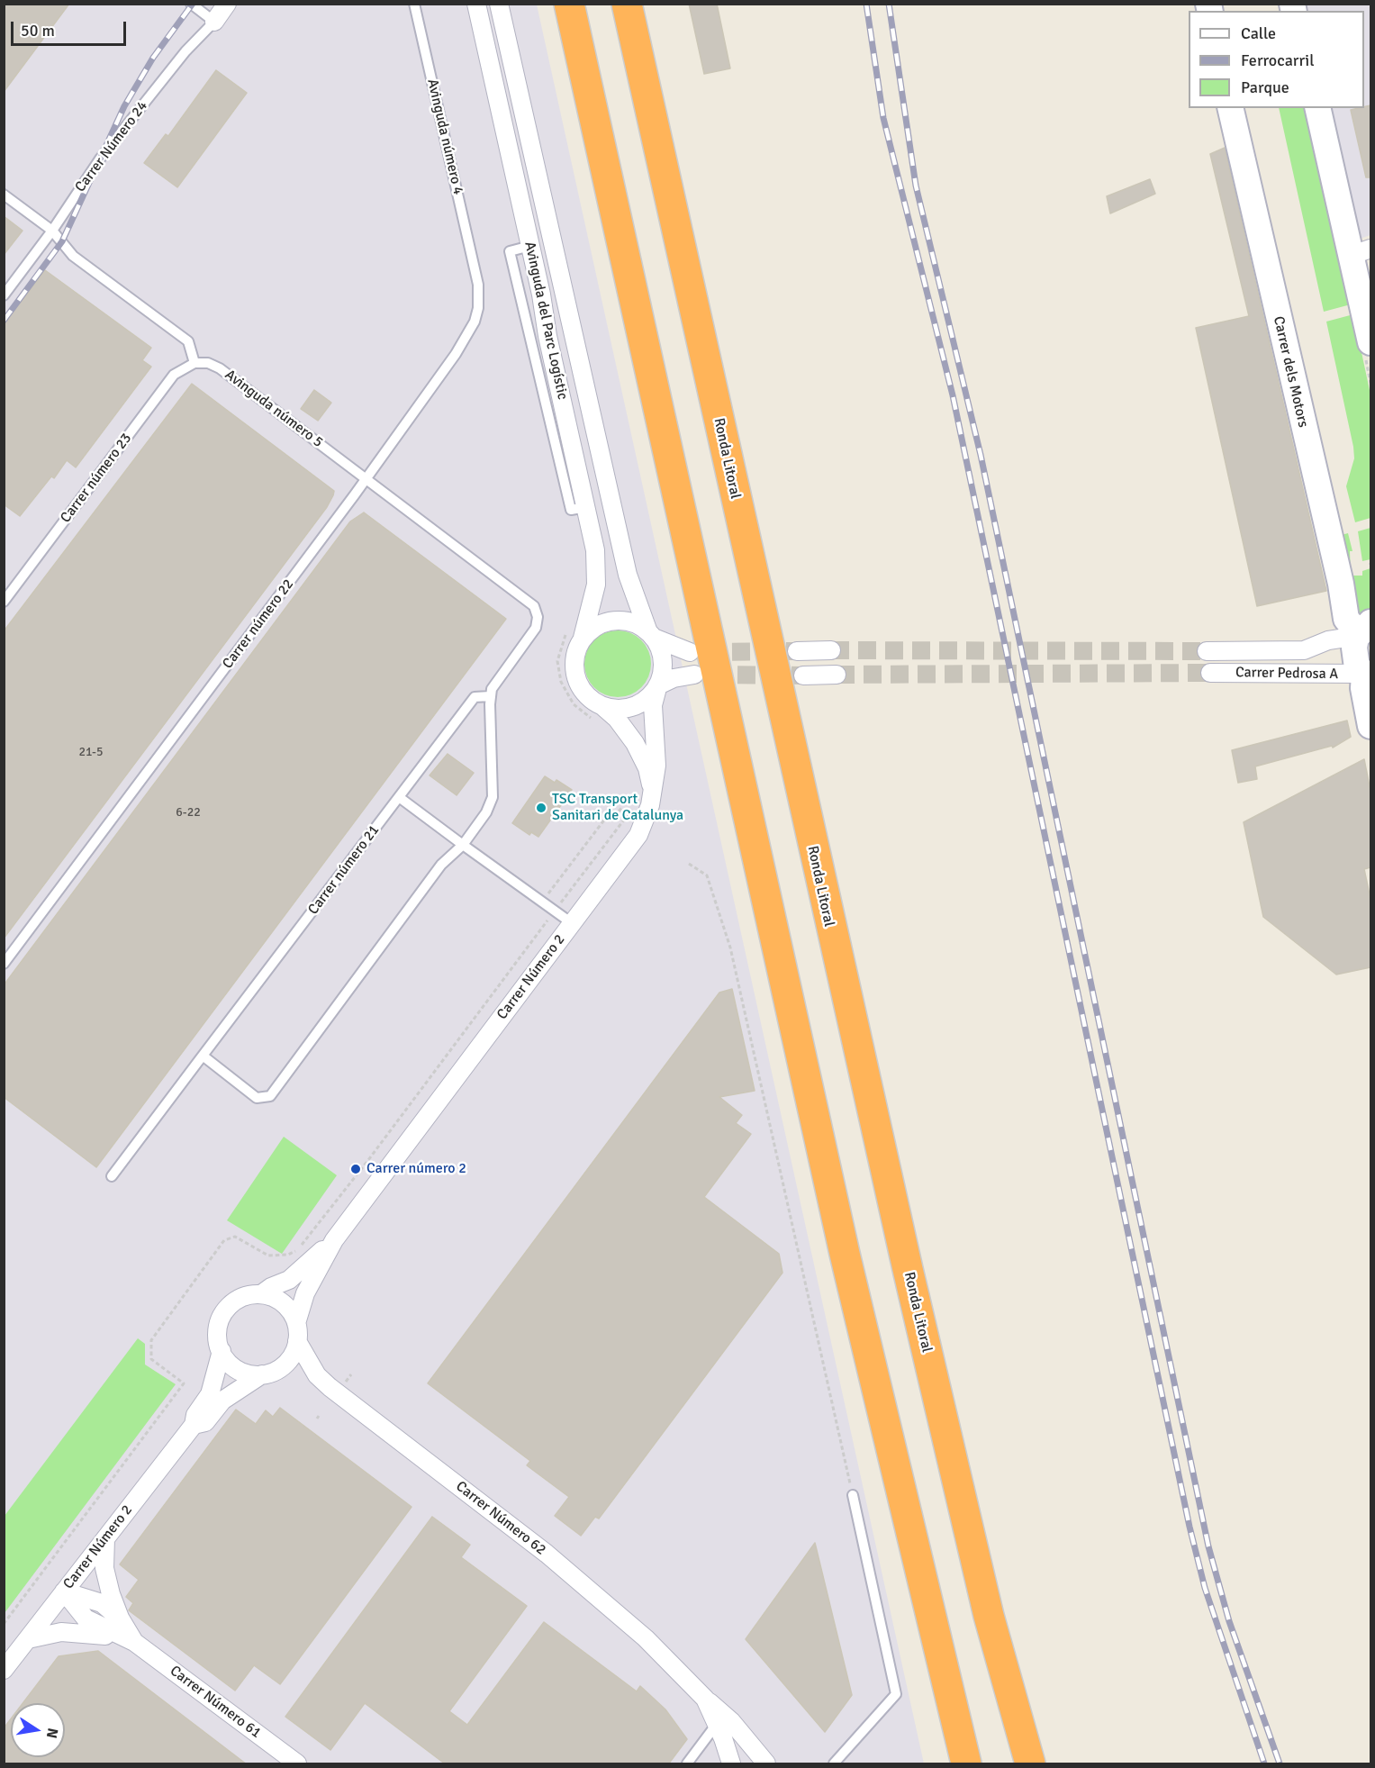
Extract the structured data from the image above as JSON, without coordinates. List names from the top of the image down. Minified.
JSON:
{"streets":{"highway":["Ronda Litoral"],"street":["Carrer Número 24","Avinguda del Parc Logístic","Carrer dels Motors","Carrer Pedrosa A","Carrer Número 2","Carrer Número 62","Carrer Número 61"],"lane":["Avinguda número 4","Avinguda número 5","Carrer número 23","Carrer número 22","Carrer número 21"]},"crossings":[["Avinguda número 4","Carrer número 22"],["Avinguda del Parc Logístic","Carrer Número 2"],["Carrer dels Motors","Carrer Pedrosa A"],["Avinguda número 5","Carrer número 23"],["Avinguda número 5","Carrer número 22"],["Avinguda número 5","Carrer número 21"],["Carrer Número 2","Carrer Número 62"],["Carrer Número 2","Carrer Número 61"]],"places":["TSC Transport Sanitari de Catalunya","Carrer número 2"],"house_numbers":["21-5","6-22"],"legend":["Calle","Ferrocarril","Parque"],"scale_bar":"50 m","north":"right"}
